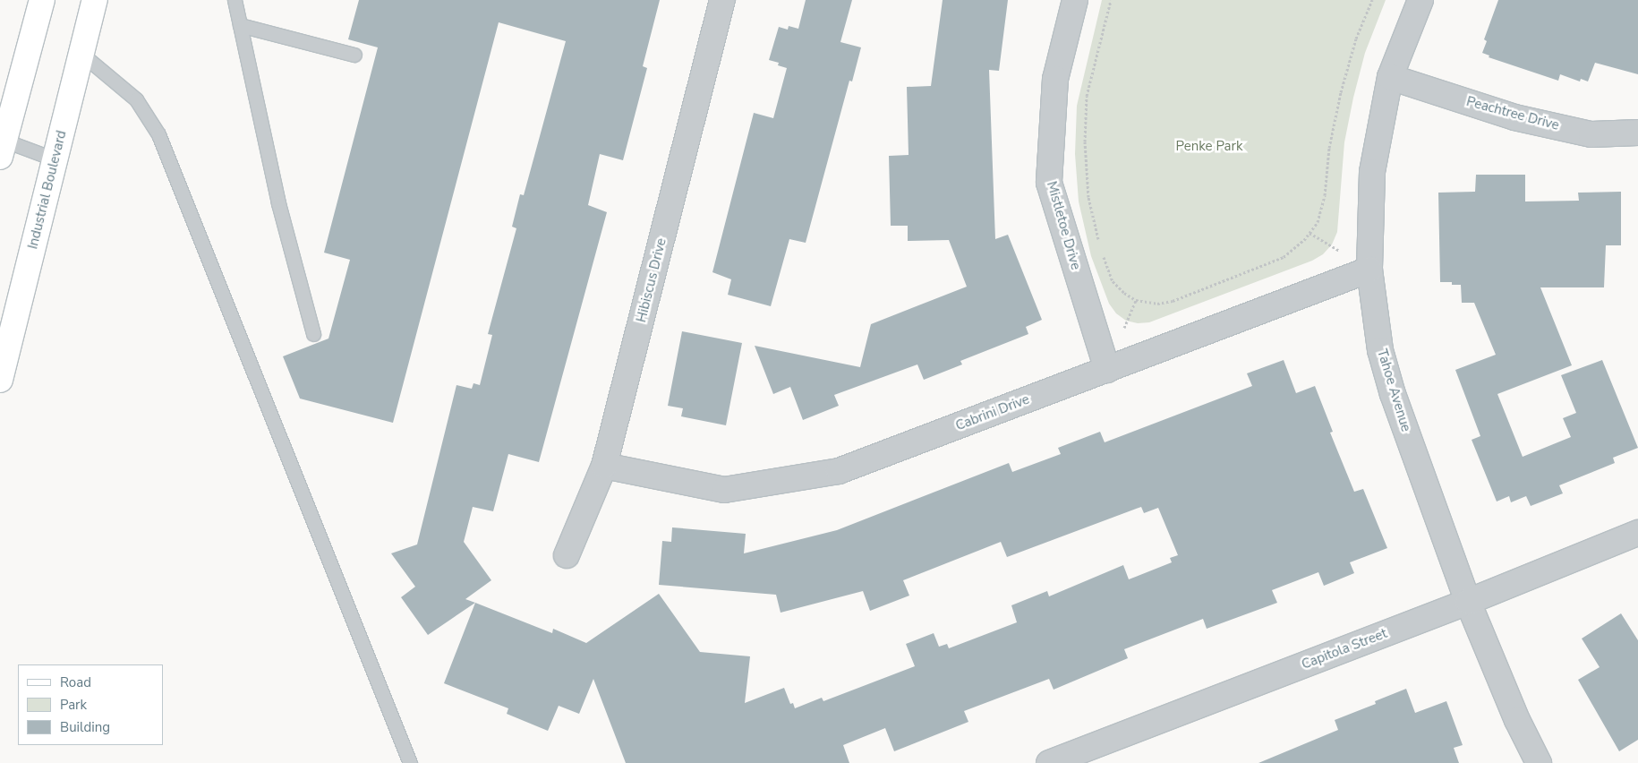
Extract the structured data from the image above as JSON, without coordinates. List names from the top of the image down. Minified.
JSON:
{"streets":{"main road":["Industrial Boulevard"],"street":["Peachtree Drive","Mistletoe Drive","Hibiscus Drive","Tahoe Avenue","Cabrini Drive","Capitola Street"]},"crossings":[["Peachtree Drive","Tahoe Avenue"],["Mistletoe Drive","Cabrini Drive"],["Hibiscus Drive","Cabrini Drive"],["Tahoe Avenue","Cabrini Drive"],["Tahoe Avenue","Capitola Street"]],"parks":["Penke Park"],"legend":["Road","Park","Building"]}
